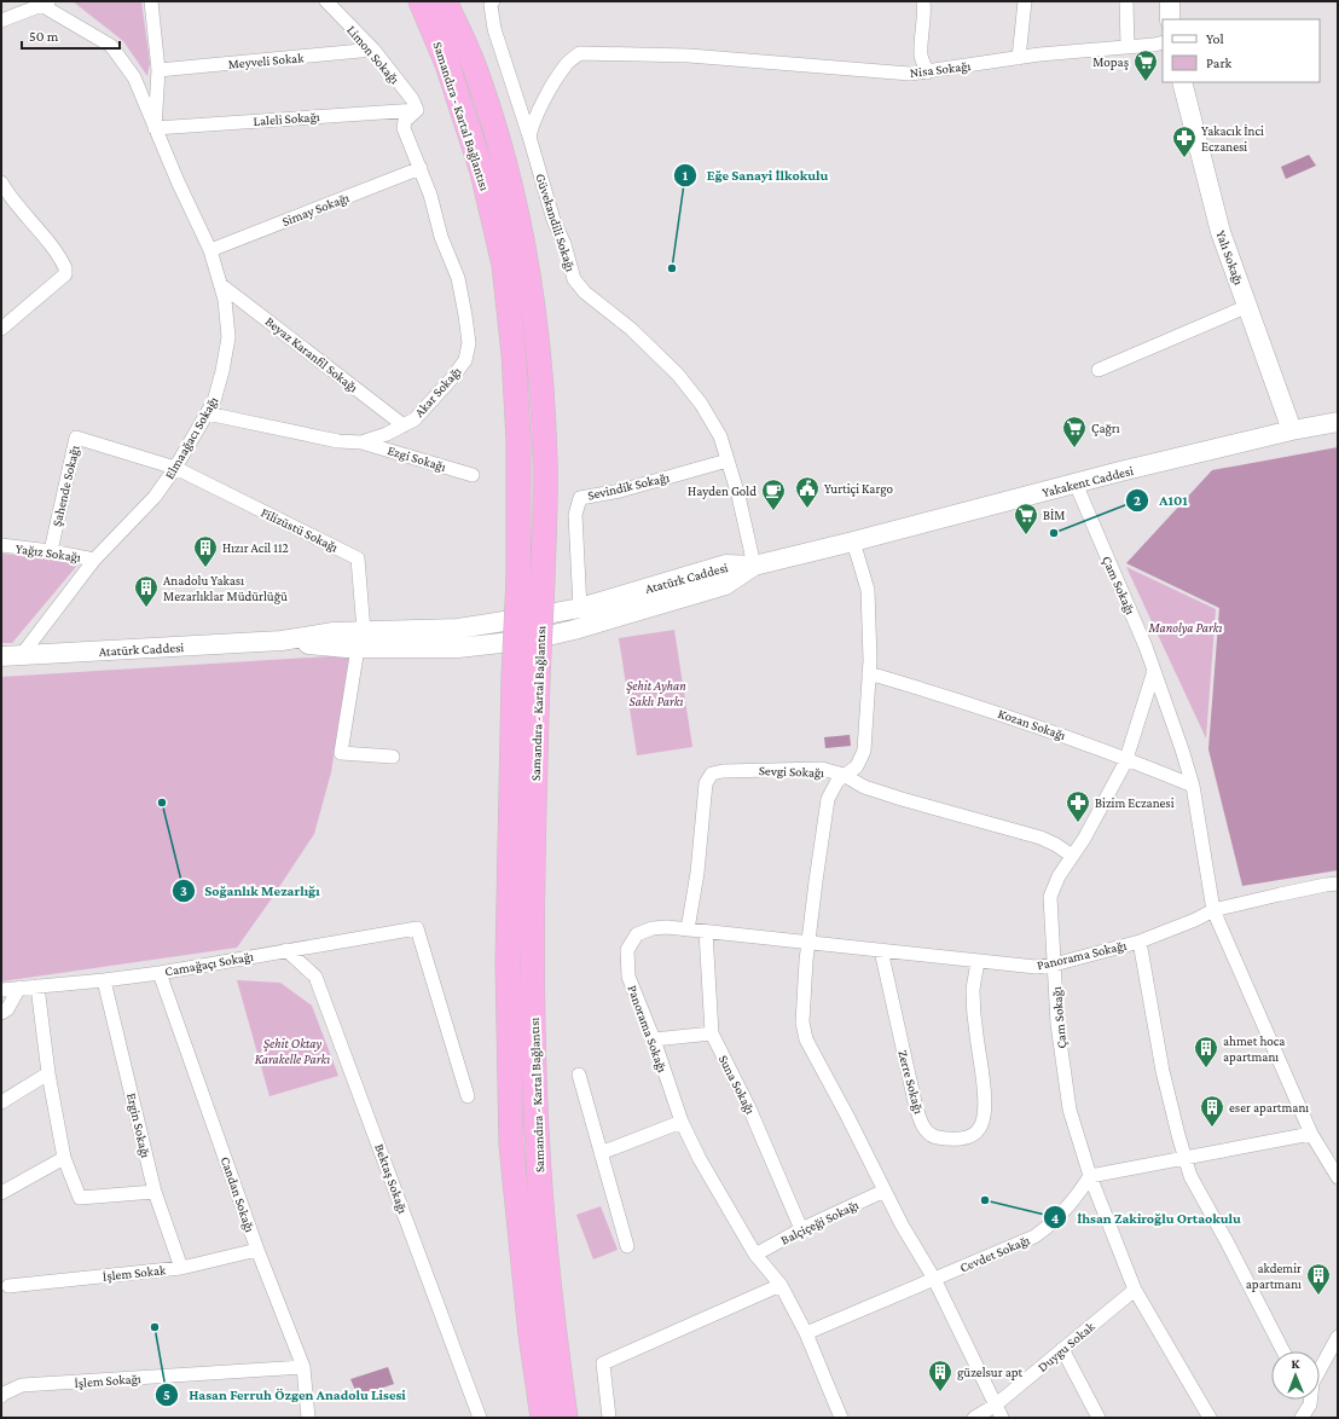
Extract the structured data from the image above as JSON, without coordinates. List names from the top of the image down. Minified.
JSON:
{"streets":{"highway":["Samandıra - Kartal Bağlantısı"],"street":["Limon Sokağı","Meyveli Sokak","Nisa Sokağı","Laleli Sokağı","Simay Sokağı","Güvekandili Sokağı","Yalı Sokağı","Beyaz Karanfil Sokağı","Akar Sokağı","Elmaağacı Sokağı","Ezgi Sokağı","Yakakent Caddesi","Şahende Sokağı","Sevindik Sokağı","Filizüstü Sokağı","Yağız Sokağı","Atatürk Caddesi","Çam Sokağı","Kozan Sokağı","Sevgi Sokağı","Panorama Sokağı","Camağaçı Sokağı","Zerre Sokağı","Suna Sokağı","Ergin Sokağı","Bektaş Sokağı","Candan Sokağı","Balçiçeği Sokağı","Cevdet Sokağı","İşlem Sokak","Duygu Sokak","İşlem Sokağı"]},"crossings":[["Limon Sokağı","Meyveli Sokak"],["Limon Sokağı","Laleli Sokağı"],["Limon Sokağı","Akar Sokağı"],["Nisa Sokağı","Güvekandili Sokağı"],["Laleli Sokağı","Akar Sokağı"],["Laleli Sokağı","Elmaağacı Sokağı"],["Simay Sokağı","Akar Sokağı"],["Simay Sokağı","Elmaağacı Sokağı"],["Güvekandili Sokağı","Yakakent Caddesi"],["Güvekandili Sokağı","Sevindik Sokağı"],["Güvekandili Sokağı","Atatürk Caddesi"],["Yalı Sokağı","Yakakent Caddesi"],["Beyaz Karanfil Sokağı","Akar Sokağı"],["Beyaz Karanfil Sokağı","Elmaağacı Sokağı"],["Akar Sokağı","Elmaağacı Sokağı"],["Akar Sokağı","Ezgi Sokağı"],["Elmaağacı Sokağı","Şahende Sokağı"],["Elmaağacı Sokağı","Filizüstü Sokağı"],["Elmaağacı Sokağı","Yağız Sokağı"],["Elmaağacı Sokağı","Atatürk Caddesi"],["Yakakent Caddesi","Atatürk Caddesi"],["Yakakent Caddesi","Çam Sokağı"],["Şahende Sokağı","Filizüstü Sokağı"],["Şahende Sokağı","Yağız Sokağı"],["Sevindik Sokağı","Atatürk Caddesi"],["Filizüstü Sokağı","Atatürk Caddesi"],["Çam Sokağı","Kozan Sokağı"],["Çam Sokağı","Sevgi Sokağı"],["Çam Sokağı","Panorama Sokağı"],["Çam Sokağı","Cevdet Sokağı"],["Çam Sokağı","Duygu Sokak"],["Sevgi Sokağı","Panorama Sokağı"],["Panorama Sokağı","Zerre Sokağı"],["Panorama Sokağı","Suna Sokağı"],["Panorama Sokağı","Balçiçeği Sokağı"],["Panorama Sokağı","Cevdet Sokağı"],["Camağaçı Sokağı","Ergin Sokağı"],["Camağaçı Sokağı","Bektaş Sokağı"],["Camağaçı Sokağı","Candan Sokağı"],["Suna Sokağı","Balçiçeği Sokağı"],["Ergin Sokağı","İşlem Sokak"],["Candan Sokağı","İşlem Sokak"],["Candan Sokağı","İşlem Sokağı"]],"parks":["Manolya Parkı","Şehit Ayhan Saklı Parkı","Şehit Oktay Karakelle Parkı"],"places":{"supermarket":["Mopaş","Çağrı","BİM"],"pharmacy":["Yakacık İnci Eczanesi","Bizim Eczanesi"],"other":["Eğe Sanayi İlkokulu","A101","Soğanlık Mezarlığı","İhsan Zakiroğlu Ortaokulu","Hasan Ferruh Özgen Anadolu Lisesi"],"public building":["Yurtiçi Kargo"],"cafe":["Hayden Gold"],"building":["Hızır Acil 112","Anadolu Yakası Mezarlıklar Müdürlüğü","ahmet hoca apartmanı","eser apartmanı","akdemir apartmanı","güzelsur apt"]},"legend":["Yol","Park"],"scale_bar":"50 m","north":"top"}
